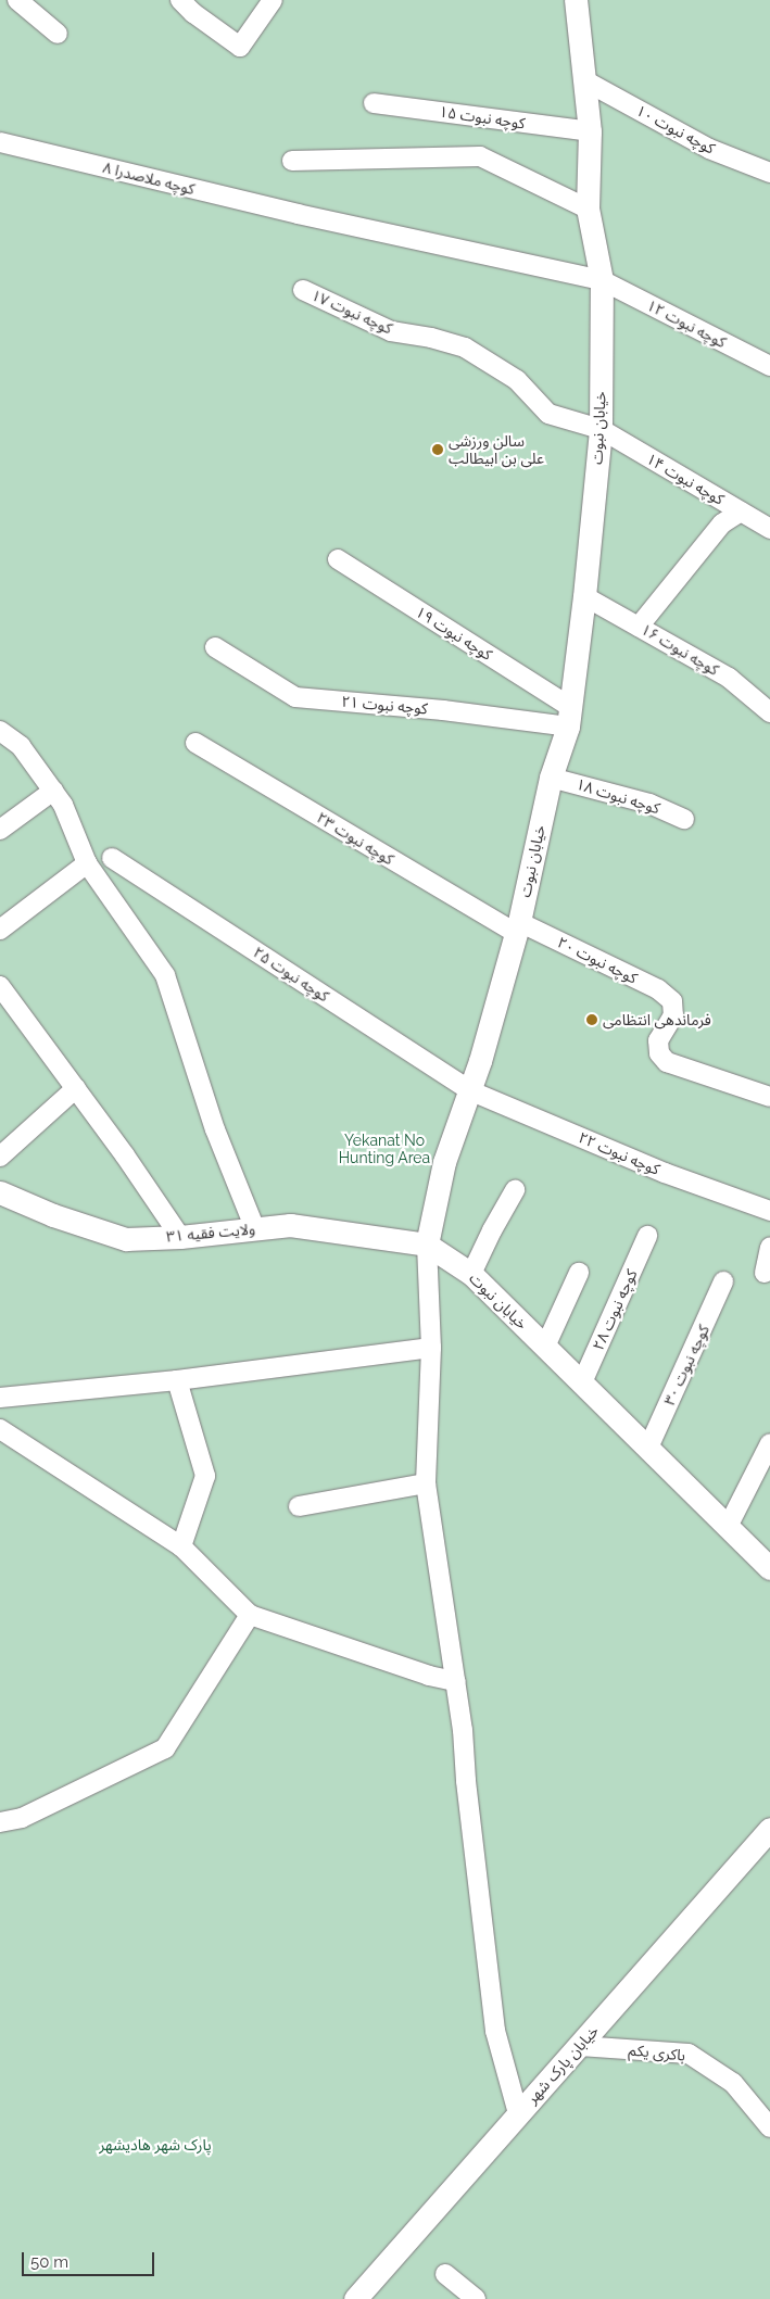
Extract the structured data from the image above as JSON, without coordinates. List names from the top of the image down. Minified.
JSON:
{"streets":{"street":["کوچه نبوت ۱۵","کوچه نبوت ۱۰","کوچه ملاصدرا ۸","کوچه نبوت ۱۷","کوچه نبوت ۱۲","خیابان نبوت","کوچه نبوت ۱۴","کوچه نبوت ۱۹","کوچه نبوت ۱۶","کوچه نبوت ۲۱","کوچه نبوت ۱۸","کوچه نبوت ۲۳","کوچه نبوت ۲۰","کوچه نبوت ۲۵","کوچه نبوت ۲۲","ولایت فقیه ۳۱","کوچه نبوت ۲۸","کوچه نبوت ۳۰","باکری یکم","خیابان پارک شهر"]},"crossings":[["کوچه نبوت ۱۵","خیابان نبوت"],["کوچه نبوت ۱۰","خیابان نبوت"],["کوچه ملاصدرا ۸","کوچه نبوت ۱۲"],["کوچه ملاصدرا ۸","خیابان نبوت"],["کوچه نبوت ۱۷","خیابان نبوت"],["کوچه نبوت ۱۷","کوچه نبوت ۱۴"],["کوچه نبوت ۱۲","خیابان نبوت"],["خیابان نبوت","کوچه نبوت ۱۴"],["خیابان نبوت","کوچه نبوت ۱۹"],["خیابان نبوت","کوچه نبوت ۱۶"],["خیابان نبوت","کوچه نبوت ۲۱"],["خیابان نبوت","کوچه نبوت ۱۸"],["خیابان نبوت","کوچه نبوت ۲۳"],["خیابان نبوت","کوچه نبوت ۲۰"],["خیابان نبوت","کوچه نبوت ۲۵"],["خیابان نبوت","کوچه نبوت ۲۲"],["خیابان نبوت","ولایت فقیه ۳۱"],["خیابان نبوت","کوچه نبوت ۲۸"],["خیابان نبوت","کوچه نبوت ۳۰"],["کوچه نبوت ۱۹","کوچه نبوت ۲۱"],["کوچه نبوت ۲۳","کوچه نبوت ۲۰"],["کوچه نبوت ۲۵","کوچه نبوت ۲۲"],["باکری یکم","خیابان پارک شهر"]],"parks":["Yekanat No Hunting Area","پارک شهر هادیشهر"],"places":["سالن ورزشی علی بن ابیطالب","فرماندهی انتظامی"],"scale_bar":"50 m"}
